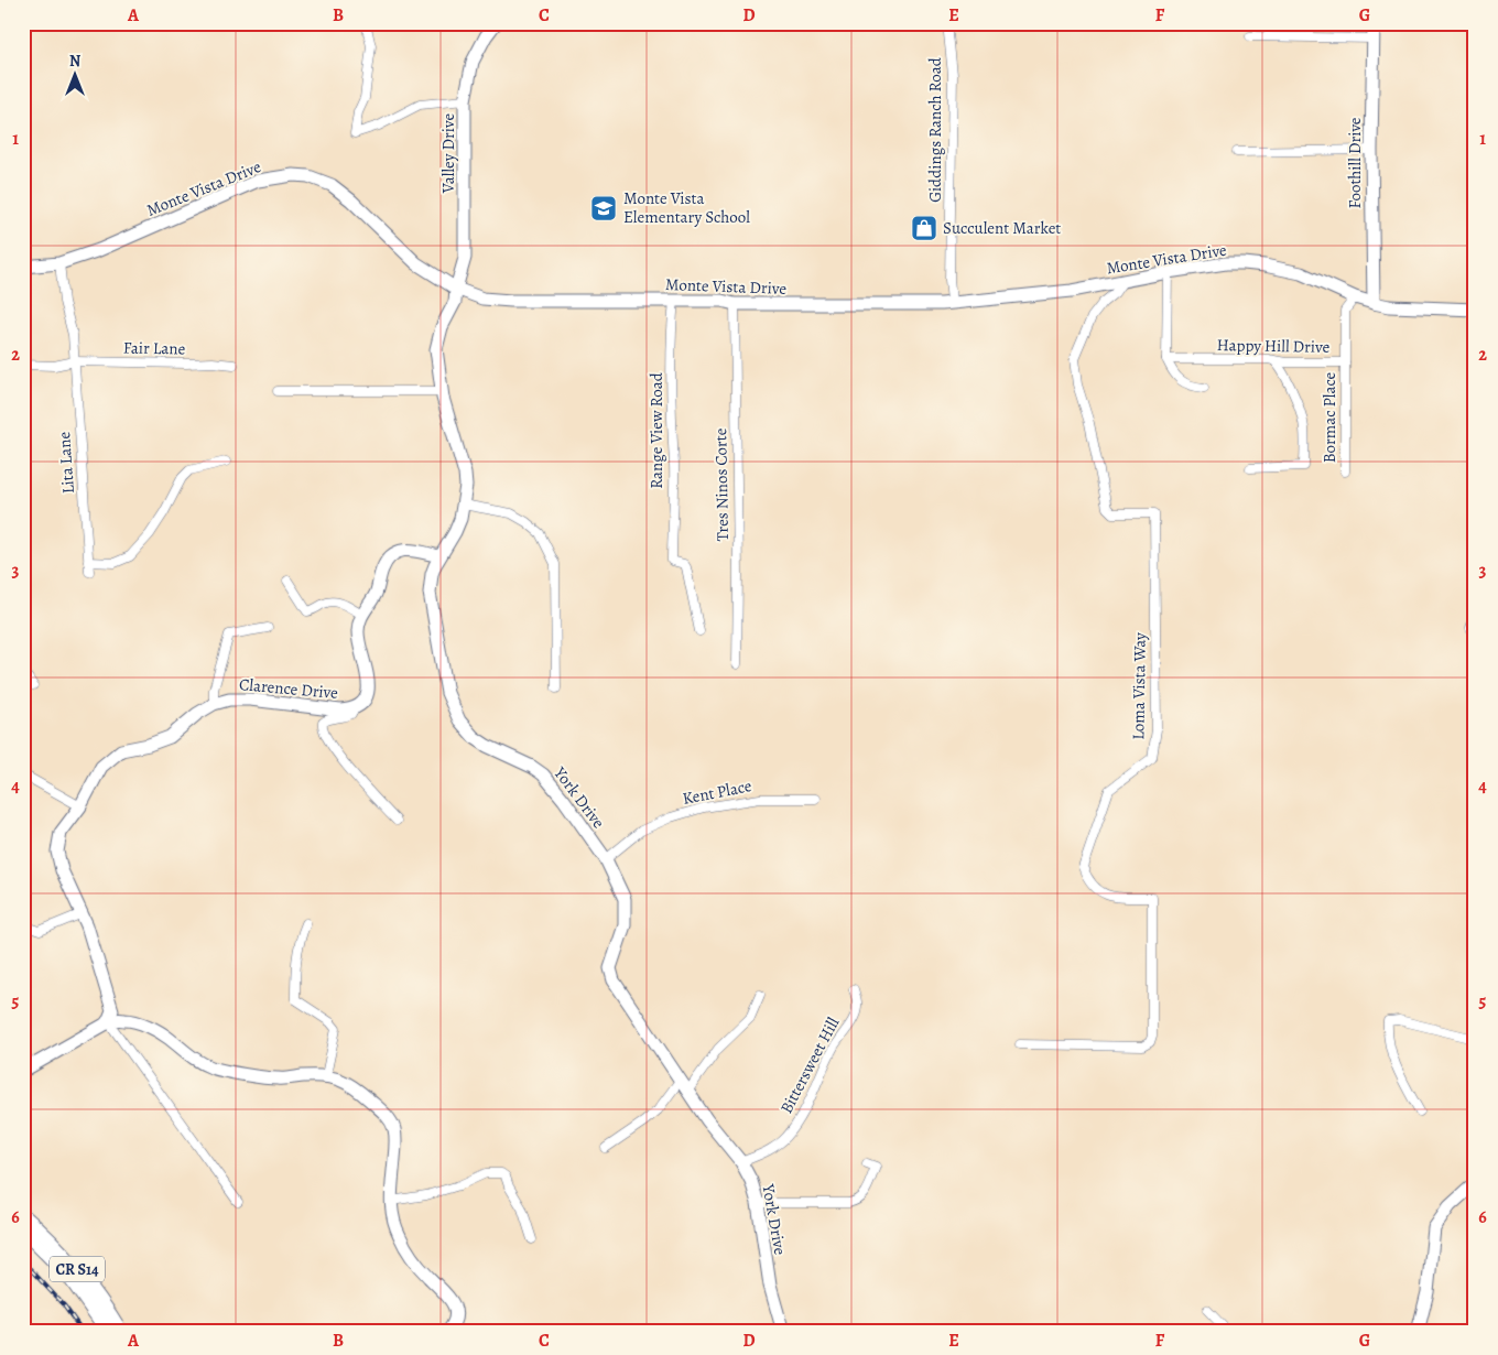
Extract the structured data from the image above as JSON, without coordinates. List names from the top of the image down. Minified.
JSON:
{"streets":{"main road":["CR S14"],"street":["Giddings Ranch Road","Valley Drive","Foothill Drive","Monte Vista Drive","Happy Hill Drive","Fair Lane","Bormac Place","Range View Road","Lita Lane","Tres Ninos Corte","Loma Vista Way","Clarence Drive","Kent Place","York Drive","Bittersweet Hill"]},"crossings":[["Giddings Ranch Road","Monte Vista Drive"],["Valley Drive","Monte Vista Drive"],["Valley Drive","York Drive"],["Foothill Drive","Monte Vista Drive"],["Monte Vista Drive","Happy Hill Drive"],["Monte Vista Drive","Range View Road"],["Monte Vista Drive","Lita Lane"],["Monte Vista Drive","Tres Ninos Corte"],["Monte Vista Drive","Loma Vista Way"],["Monte Vista Drive","York Drive"],["Happy Hill Drive","Bormac Place"],["Fair Lane","Lita Lane"],["Clarence Drive","York Drive"],["Kent Place","York Drive"],["York Drive","Bittersweet Hill"]],"places":{"school or university":["Monte Vista Elementary School"],"shop":["Succulent Market"]},"north":"top","grid":{"columns":["A","B","C","D","E","F","G"],"rows":["1","2","3","4","5","6"]}}
